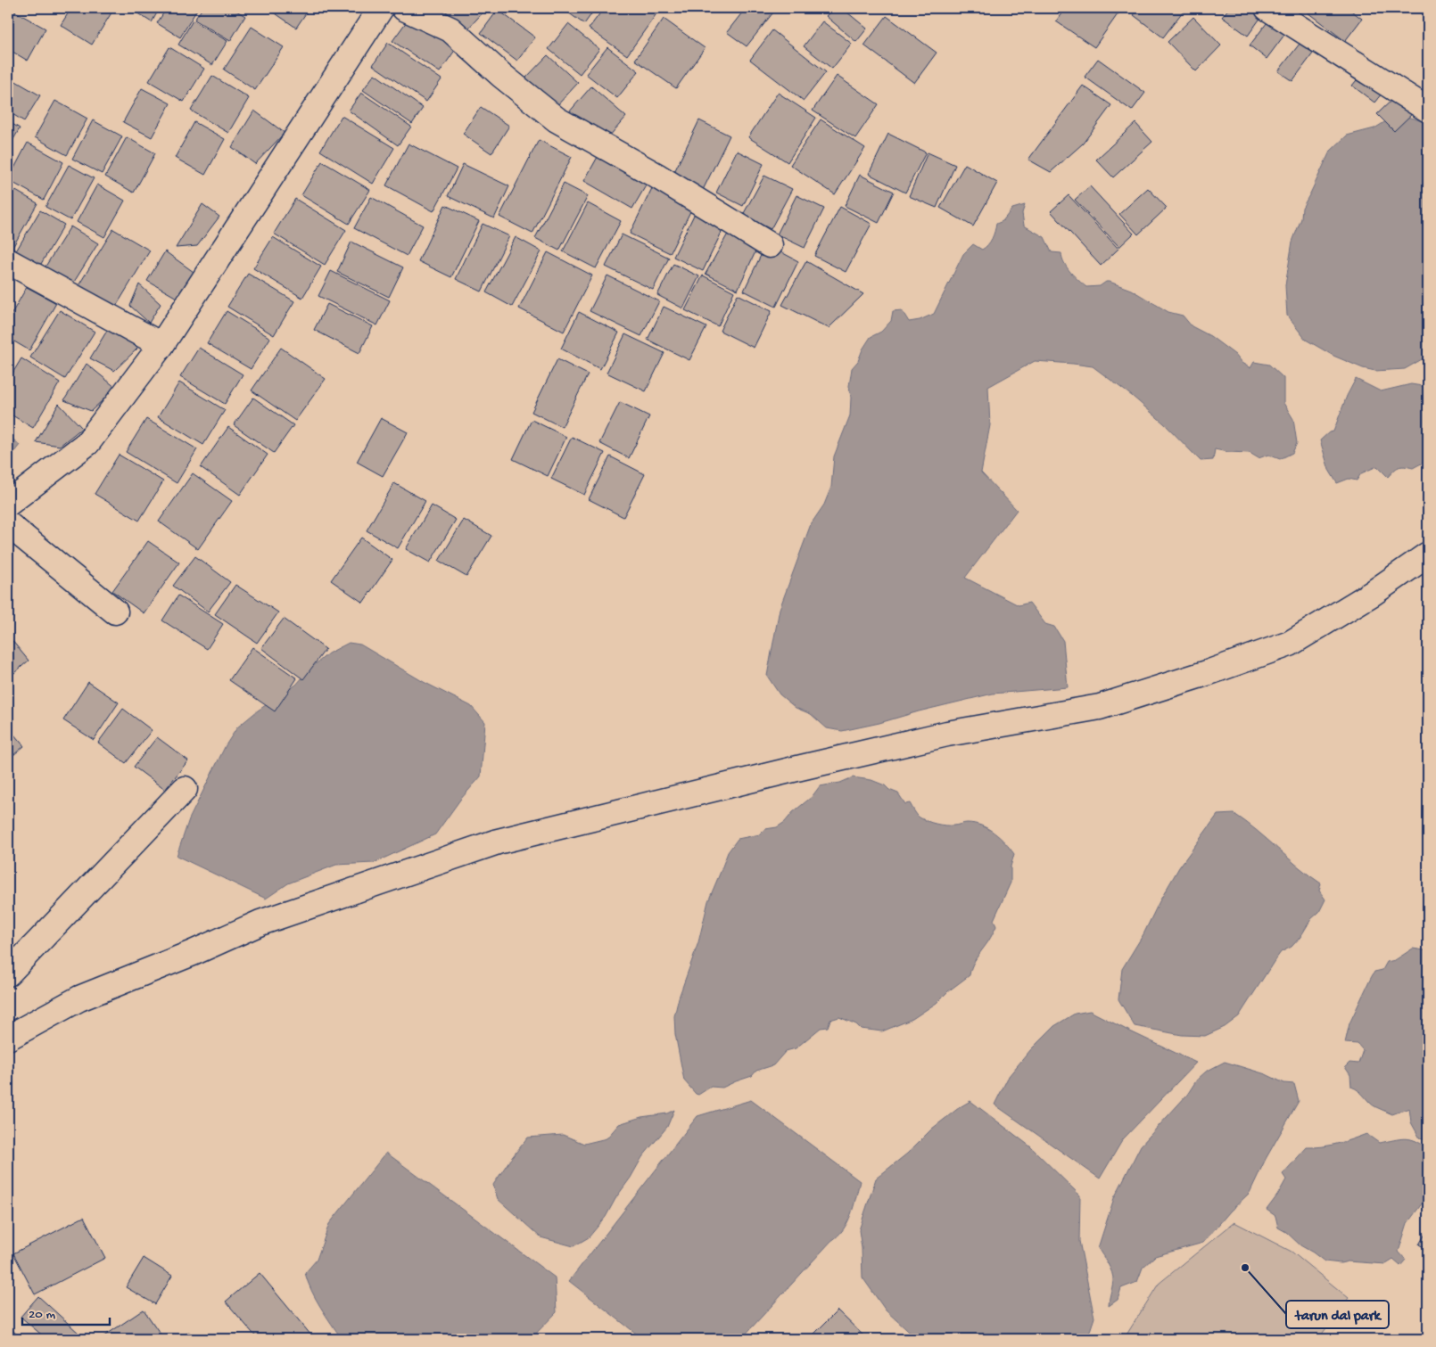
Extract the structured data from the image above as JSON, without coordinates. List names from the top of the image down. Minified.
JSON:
{"places":["tarun dal park"],"scale_bar":"20 m"}
